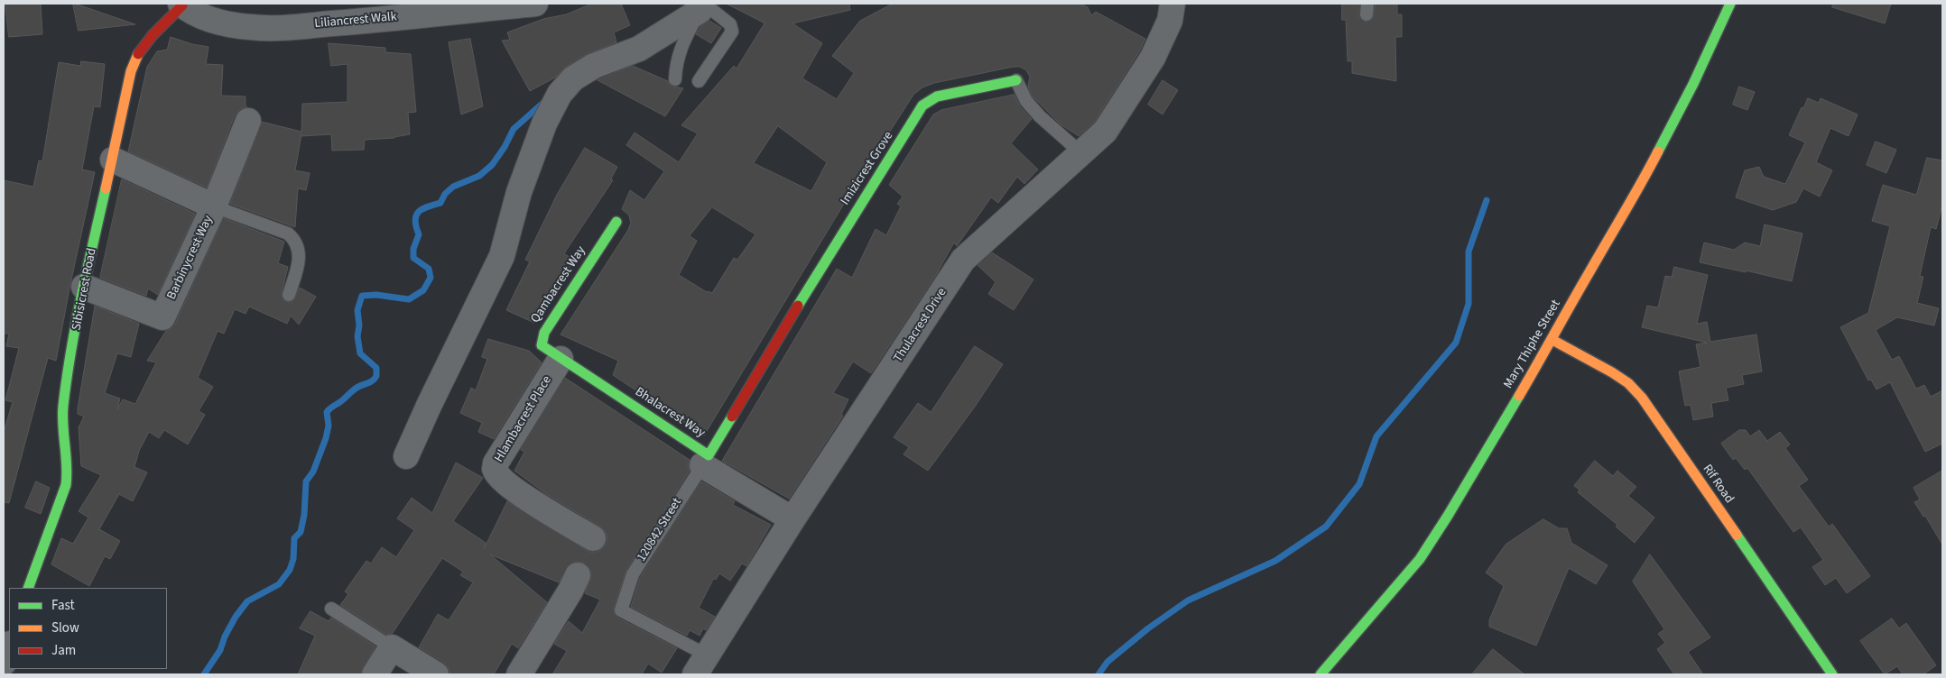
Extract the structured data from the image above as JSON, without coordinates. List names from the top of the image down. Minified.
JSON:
{"streets":{"street":["Liliancrest Walk","Imizicrest Grove","Barbinycrest Way","Qambacrest Way","Sibisicrest Road","Thulacrest Drive","Mary Thiphe Street","Bhalacrest Way","Hlambacrest Place","Rif Road"],"lane":["120842 Street"]},"crossings":[["Liliancrest Walk","Sibisicrest Road"],["Imizicrest Grove","Bhalacrest Way"],["Barbinycrest Way","Sibisicrest Road"],["Qambacrest Way","Bhalacrest Way"],["Qambacrest Way","Hlambacrest Place"],["Thulacrest Drive","120842 Street"],["Mary Thiphe Street","Rif Road"],["Bhalacrest Way","Hlambacrest Place"],["Bhalacrest Way","120842 Street"]],"legend":["Fast","Slow","Jam"]}
